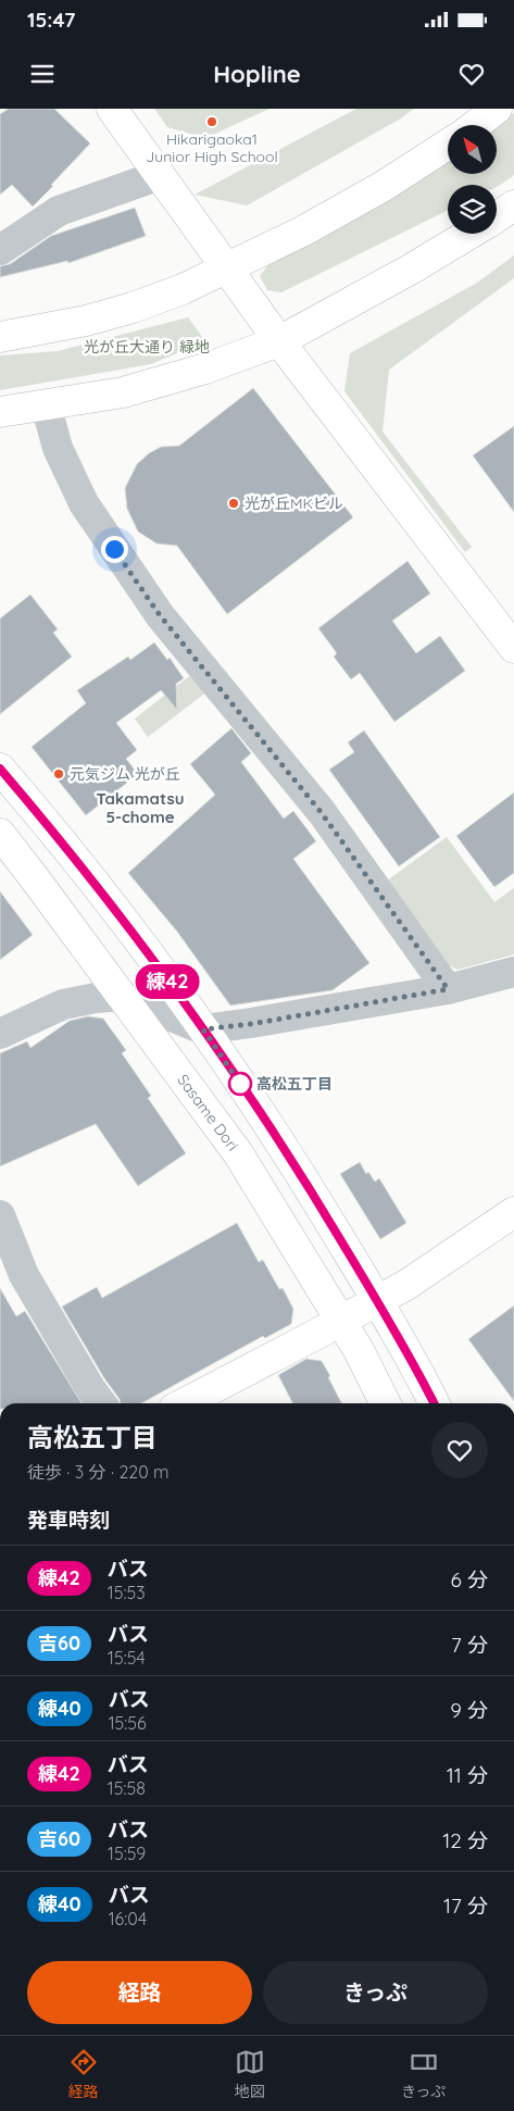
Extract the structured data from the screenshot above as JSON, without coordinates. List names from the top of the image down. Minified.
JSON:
{"streets":{"main road":["Sasame Dori"]},"districts":["Takamatsu 5-chome"],"parks":["光が丘大通り 緑地"],"places":["Hikarigaoka1 Junior High School","光が丘MKビル","元気ジム 光が丘","高松五丁目"],"lines":["bus line 練42"],"north":"top left","page":{"status":"15:47","header":"Hopline","on_map":"練42","heading":[["高松五丁目","徒歩 · 3 分 · 220 m"],"発車時刻"],"list":[{"mark":"練42","name":"バス","note":"15:53","value":"6 分"},{"mark":"吉60","name":"バス","note":"15:54","value":"7 分"},{"mark":"練40","name":"バス","note":"15:56","value":"9 分"},{"mark":"練42","name":"バス","note":"15:58","value":"11 分"},{"mark":"吉60","name":"バス","note":"15:59","value":"12 分"},{"mark":"練40","name":"バス","note":"16:04","value":"17 分"}],"buttons":["経路","きっぷ"],"tabs":["経路","地図","きっぷ"]}}
